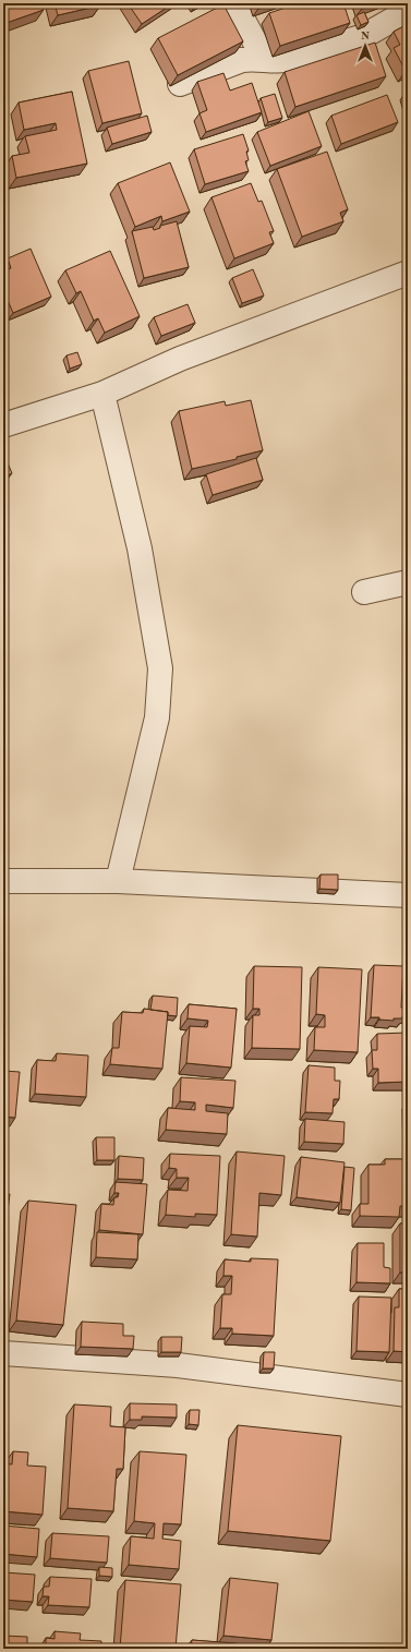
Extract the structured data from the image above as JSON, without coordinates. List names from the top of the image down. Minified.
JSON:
{"north":"top"}
